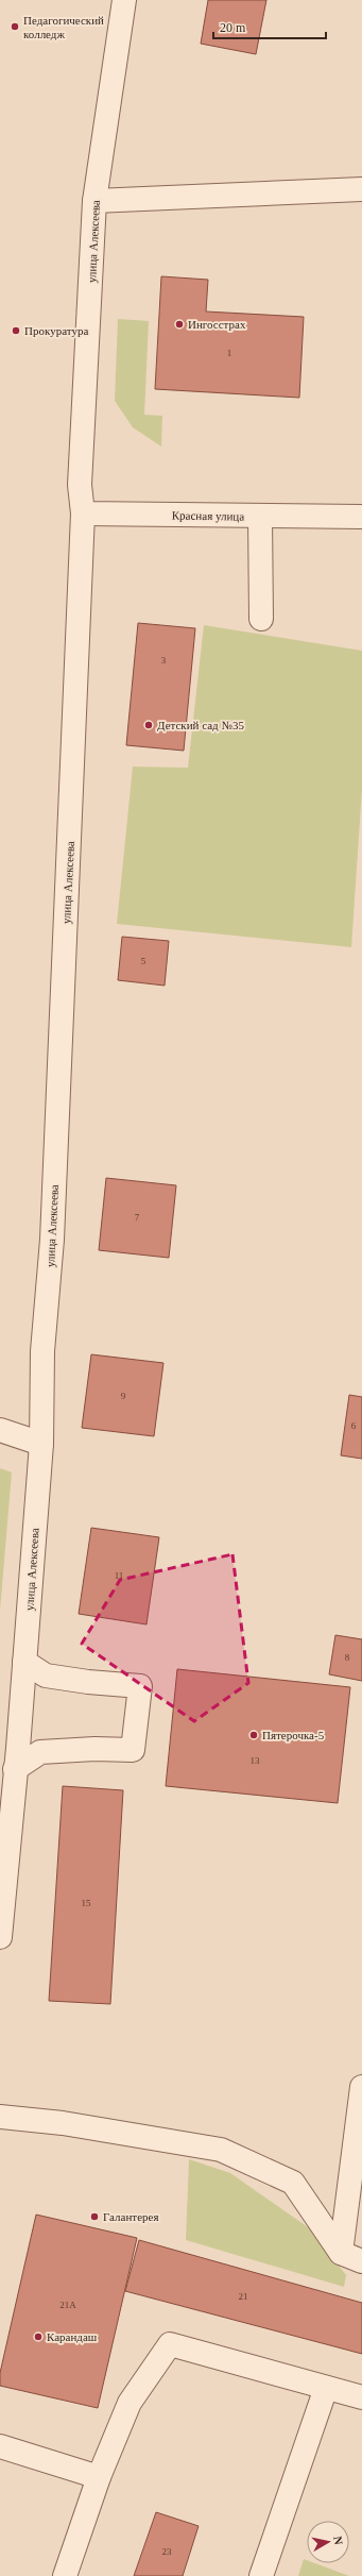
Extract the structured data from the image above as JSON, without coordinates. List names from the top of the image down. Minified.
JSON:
{"streets":{"street":["улица Алексеева","Красная улица"]},"crossings":[["улица Алексеева","Красная улица"]],"places":["Педагогический колледж","Ингосстрах","Прокуратура","Детский сад №35","Пятерочка-5","Галантерея","Карандаш"],"house_numbers":["1","3","5","7","9","6","11","8","13","15","21","21А","23"],"scale_bar":"20 m","north":"right"}
